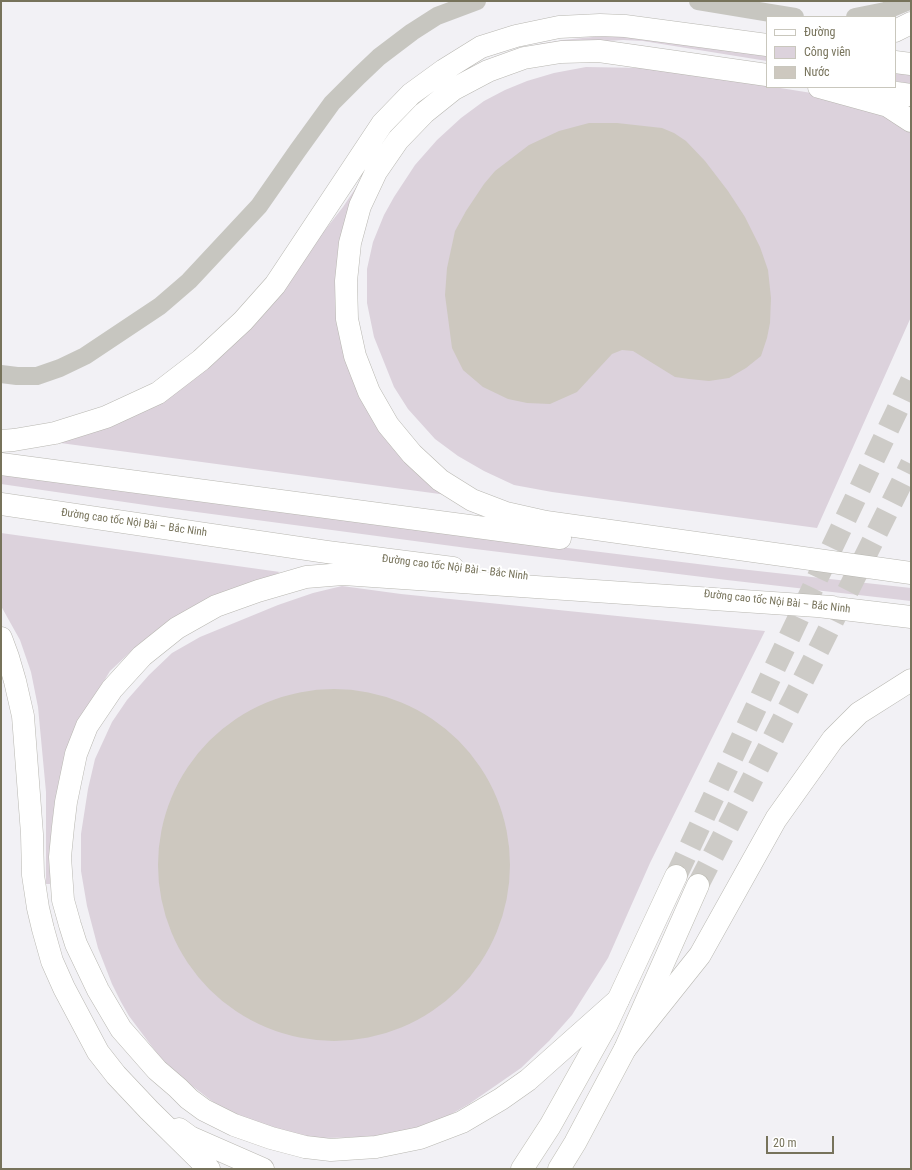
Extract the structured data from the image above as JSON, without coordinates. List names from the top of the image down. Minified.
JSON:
{"streets":{"main road":["Đường cao tốc Nội Bài – Bắc Ninh"]},"legend":["Đường","Công viên","Nước"],"scale_bar":"20 m"}
